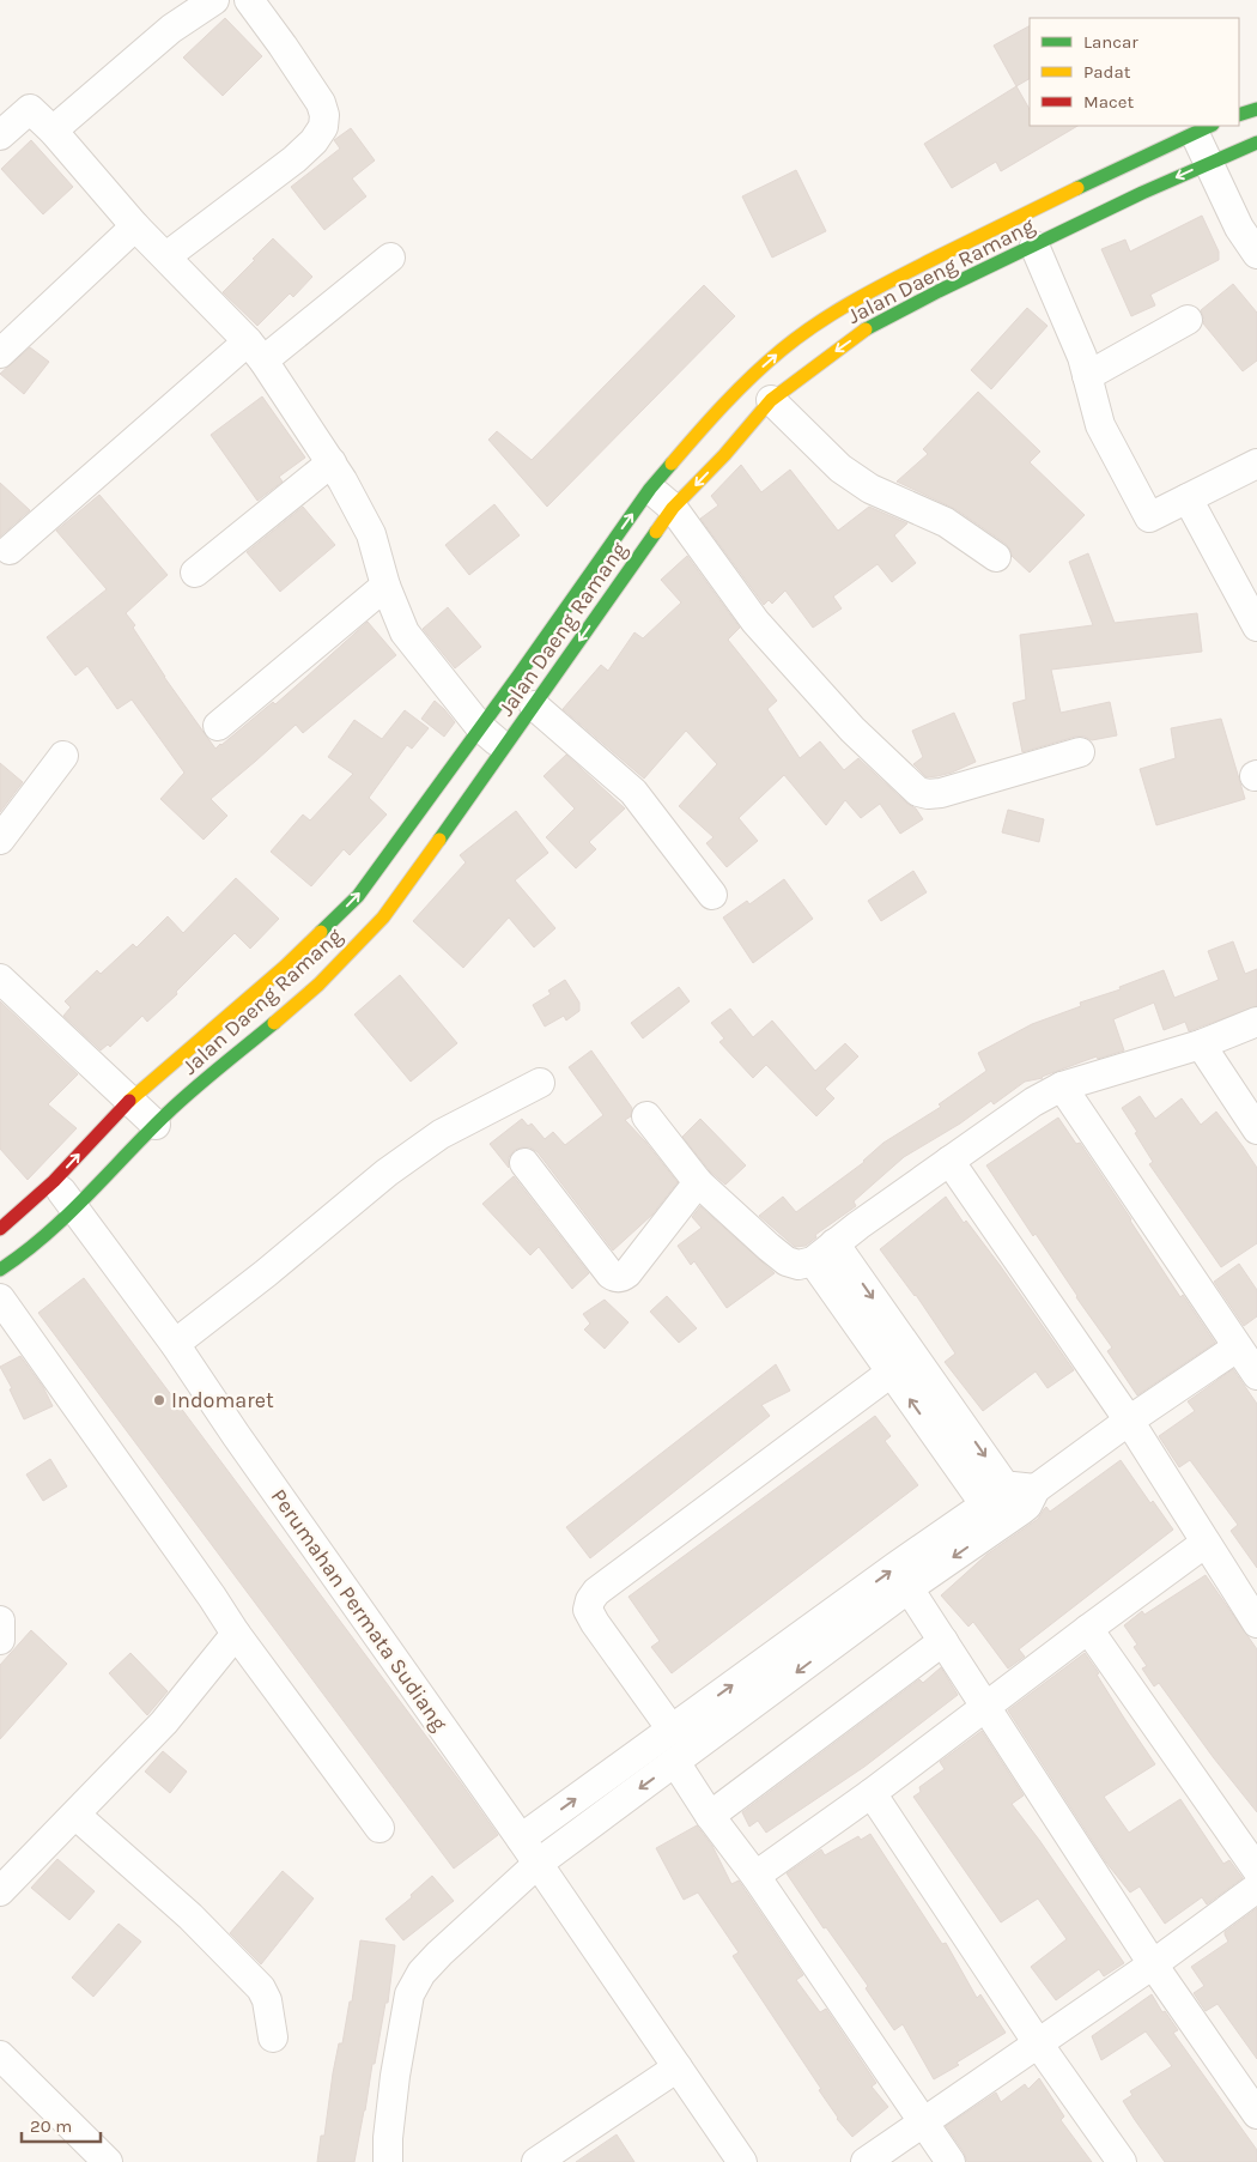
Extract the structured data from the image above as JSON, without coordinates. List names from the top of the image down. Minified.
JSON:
{"streets":{"main road":["Jalan Daeng Ramang"],"street":["Perumahan Permata Sudiang"]},"crossings":[["Jalan Daeng Ramang","Perumahan Permata Sudiang"]],"places":["Indomaret"],"legend":["Lancar","Padat","Macet"],"scale_bar":"20 m"}
